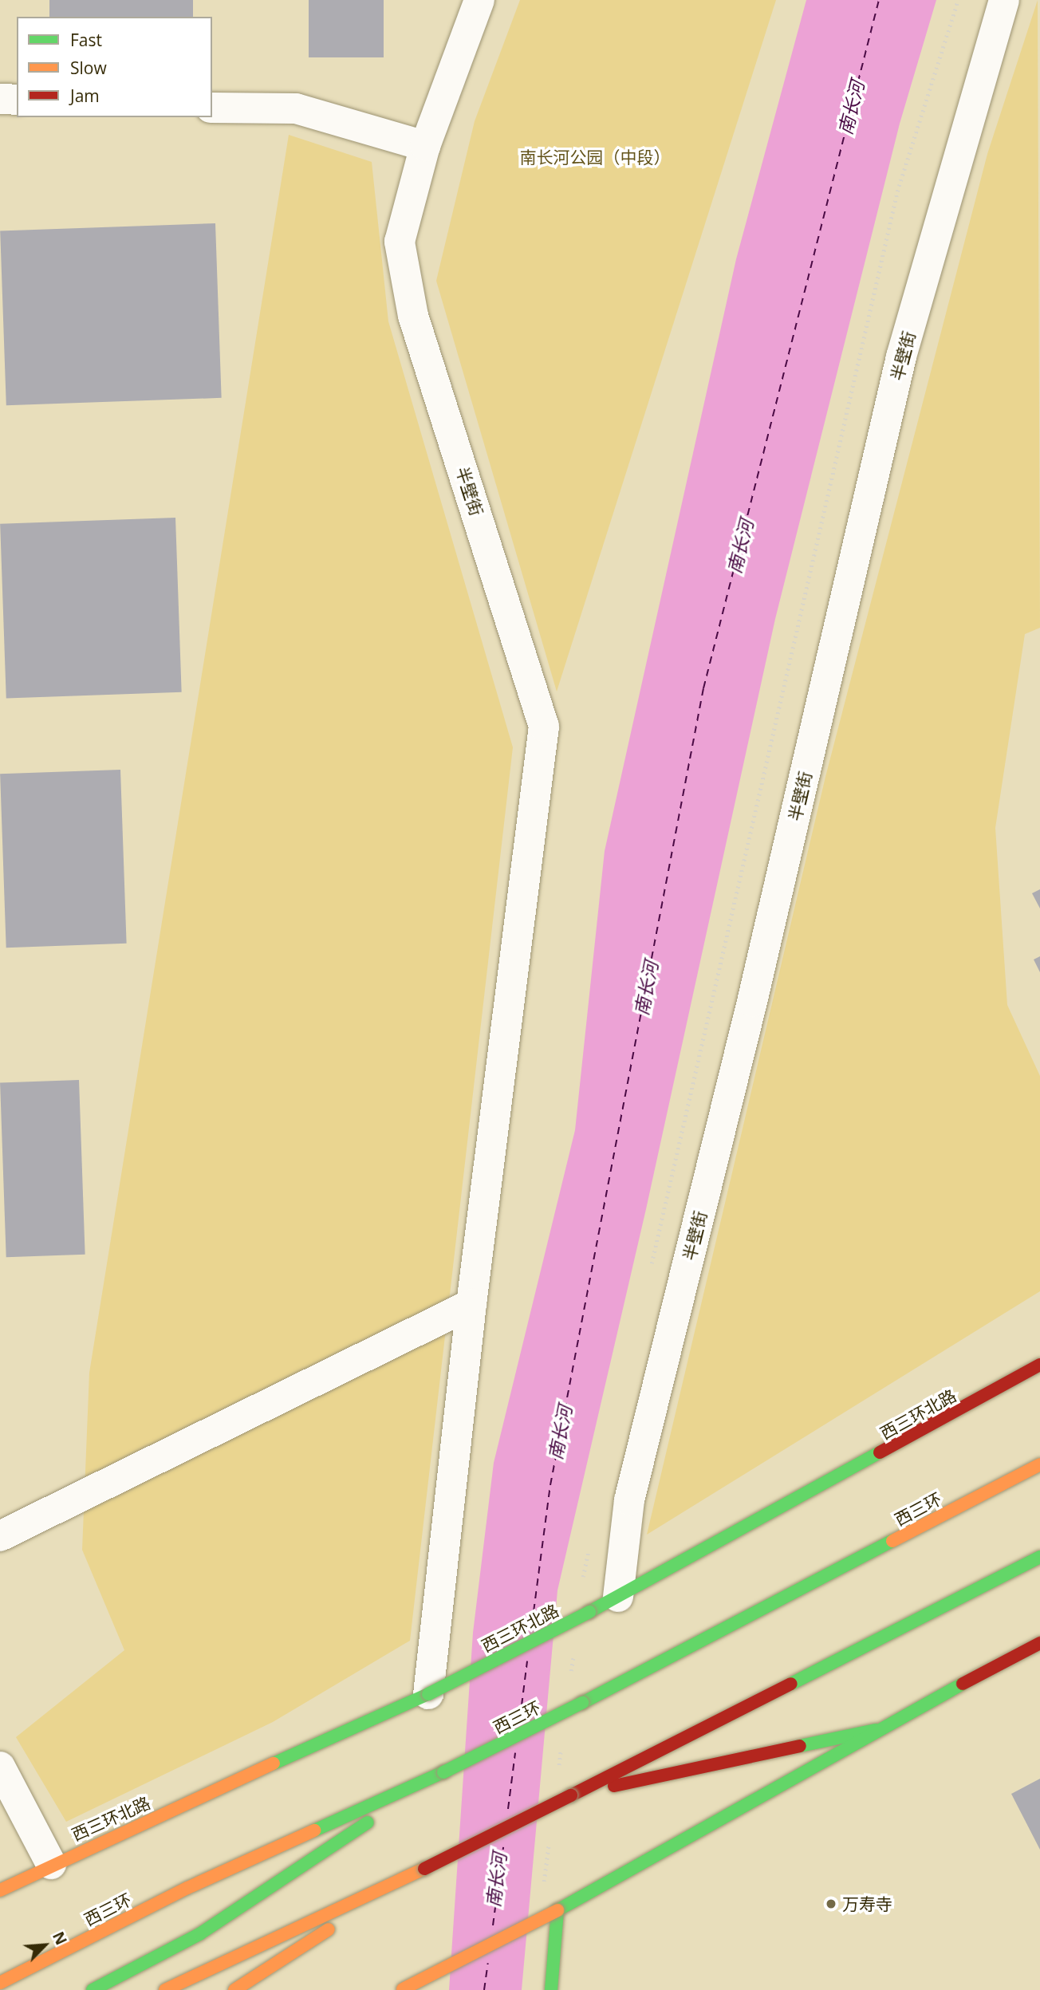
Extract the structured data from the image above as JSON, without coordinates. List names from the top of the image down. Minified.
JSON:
{"streets":{"main road":["西三环北路","西三环"],"street":["半壁街"]},"crossings":[["半壁街","西三环北路"]],"water":["南长河"],"parks":["南长河公园（中段）"],"places":["万寿寺"],"legend":["Fast","Slow","Jam"],"north":"top right"}
